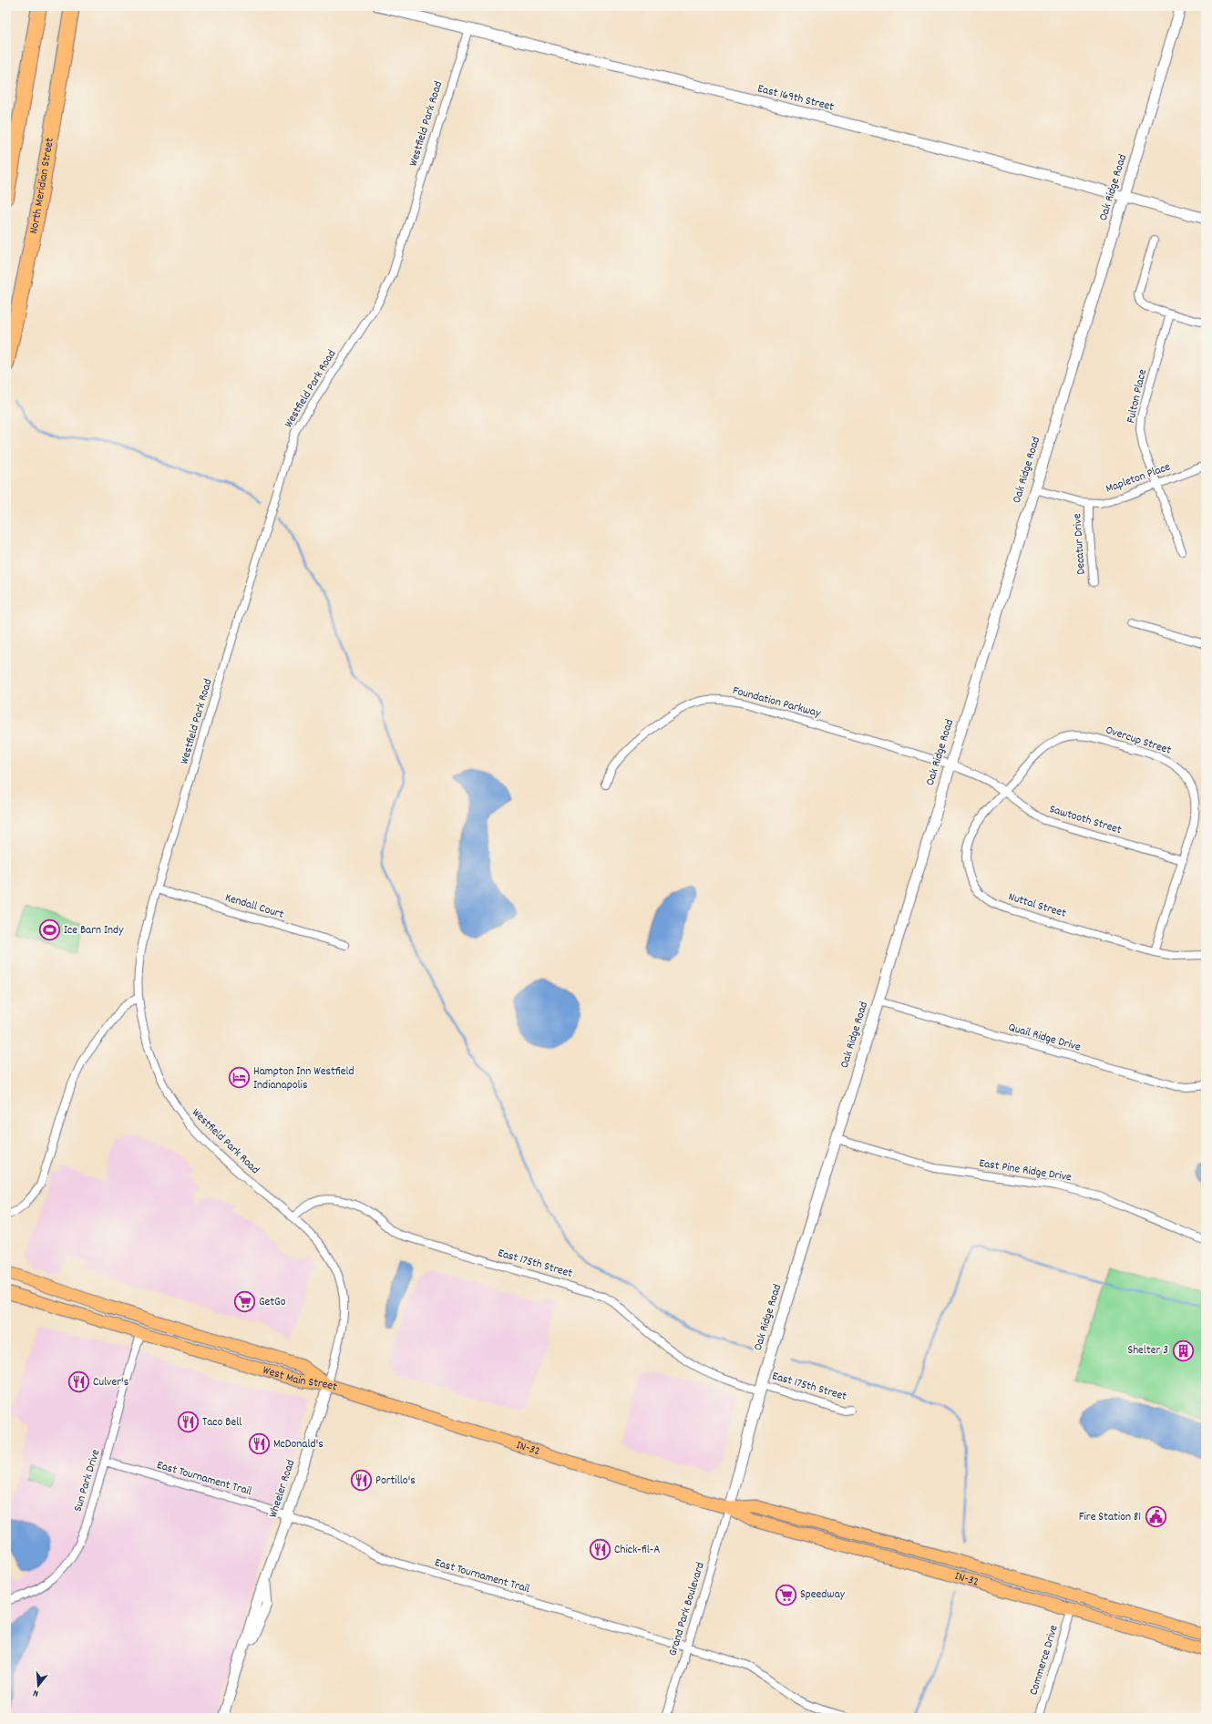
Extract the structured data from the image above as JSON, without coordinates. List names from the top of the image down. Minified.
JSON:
{"streets":{"highway":["North Meridian Street"],"main road":["West Main Street","IN-32"],"street":["East 169th Street","Westfield Park Road","Oak Ridge Road","Fulton Place","Mapleton Place","Decatur Drive","Foundation Parkway","Overcup Street","Sawtooth Street","Nuttal Street","Kendall Court","Quail Ridge Drive","East Pine Ridge Drive","East 175th Street","East Tournament Trail","Sun Park Drive","Wheeler Road","Grand Park Boulevard","Commerce Drive"]},"crossings":[["East 169th Street","Westfield Park Road"],["East 169th Street","Oak Ridge Road"],["Westfield Park Road","Kendall Court"],["Westfield Park Road","East 175th Street"],["Westfield Park Road","West Main Street"],["Westfield Park Road","IN-32"],["Westfield Park Road","Wheeler Road"],["Oak Ridge Road","Mapleton Place"],["Oak Ridge Road","Foundation Parkway"],["Oak Ridge Road","Sawtooth Street"],["Oak Ridge Road","Quail Ridge Drive"],["Oak Ridge Road","East Pine Ridge Drive"],["Oak Ridge Road","East 175th Street"],["Oak Ridge Road","IN-32"],["Oak Ridge Road","Grand Park Boulevard"],["Fulton Place","Mapleton Place"],["Mapleton Place","Decatur Drive"],["Foundation Parkway","Sawtooth Street"],["Overcup Street","Sawtooth Street"],["Overcup Street","Nuttal Street"],["Sawtooth Street","Nuttal Street"],["West Main Street","IN-32"],["West Main Street","Sun Park Drive"],["West Main Street","Wheeler Road"],["IN-32","Wheeler Road"],["IN-32","Grand Park Boulevard"],["IN-32","Commerce Drive"],["East Tournament Trail","Sun Park Drive"],["East Tournament Trail","Wheeler Road"],["East Tournament Trail","Grand Park Boulevard"]],"places":{"sports":["Ice Barn Indy"],"hotel":["Hampton Inn Westfield Indianapolis"],"supermarket":["GetGo","Speedway"],"building":["Shelter 3"],"restaurant":["Culver's","Taco Bell","McDonald's","Portillo's","Chick-fil-A"],"public building":["Fire Station 81"]},"north":"bottom"}
